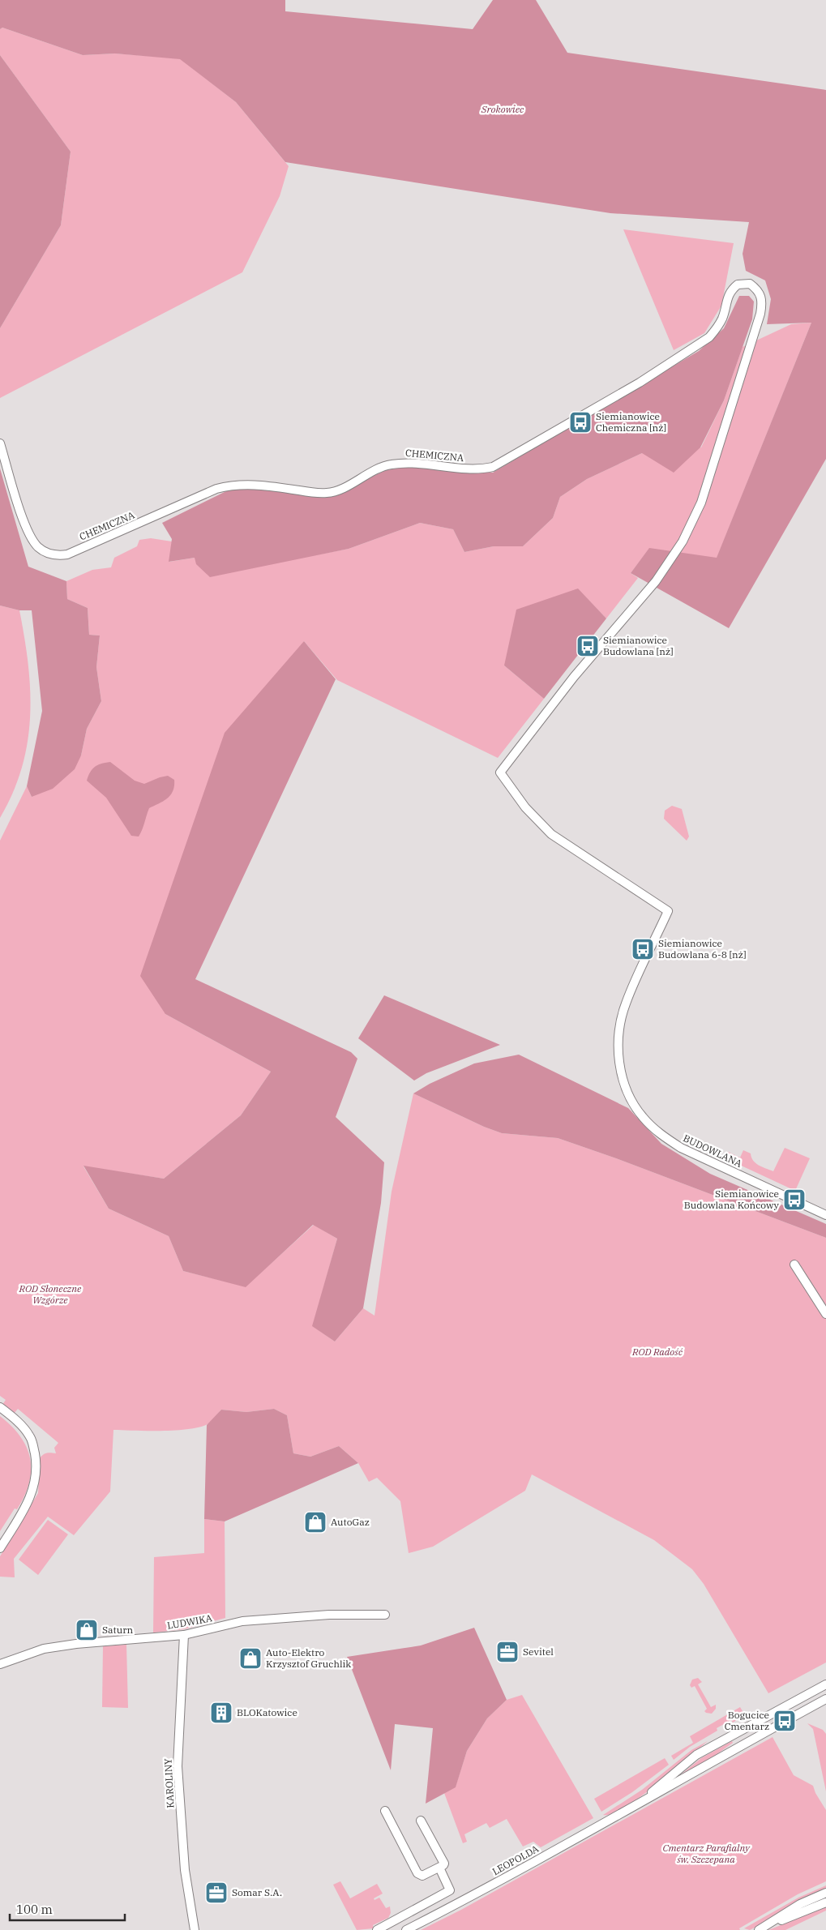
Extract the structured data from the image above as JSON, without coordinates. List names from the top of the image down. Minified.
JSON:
{"streets":{"street":["CHEMICZNA","BUDOWLANA","LUDWIKA","KAROLINY","LEOPOLDA"]},"crossings":[["CHEMICZNA","BUDOWLANA"],["LUDWIKA","KAROLINY"]],"parks":["Srokowiec","ROD Słoneczne Wzgórze","ROD Radość","Cmentarz Parafialny św. Szczepana"],"places":{"bus stop":["Siemianowice Chemiczna [nż]","Siemianowice Budowlana [nż]","Siemianowice Budowlana 6-8 [nż]","Siemianowice Budowlana Końcowy","Bogucice Cmentarz"],"shop":["AutoGaz","Saturn","Auto-Elektro Krzysztof Gruchlik"],"office":["Sevitel","Somar S.A."],"building":["BLOKatowice"]},"scale_bar":"100 m"}
